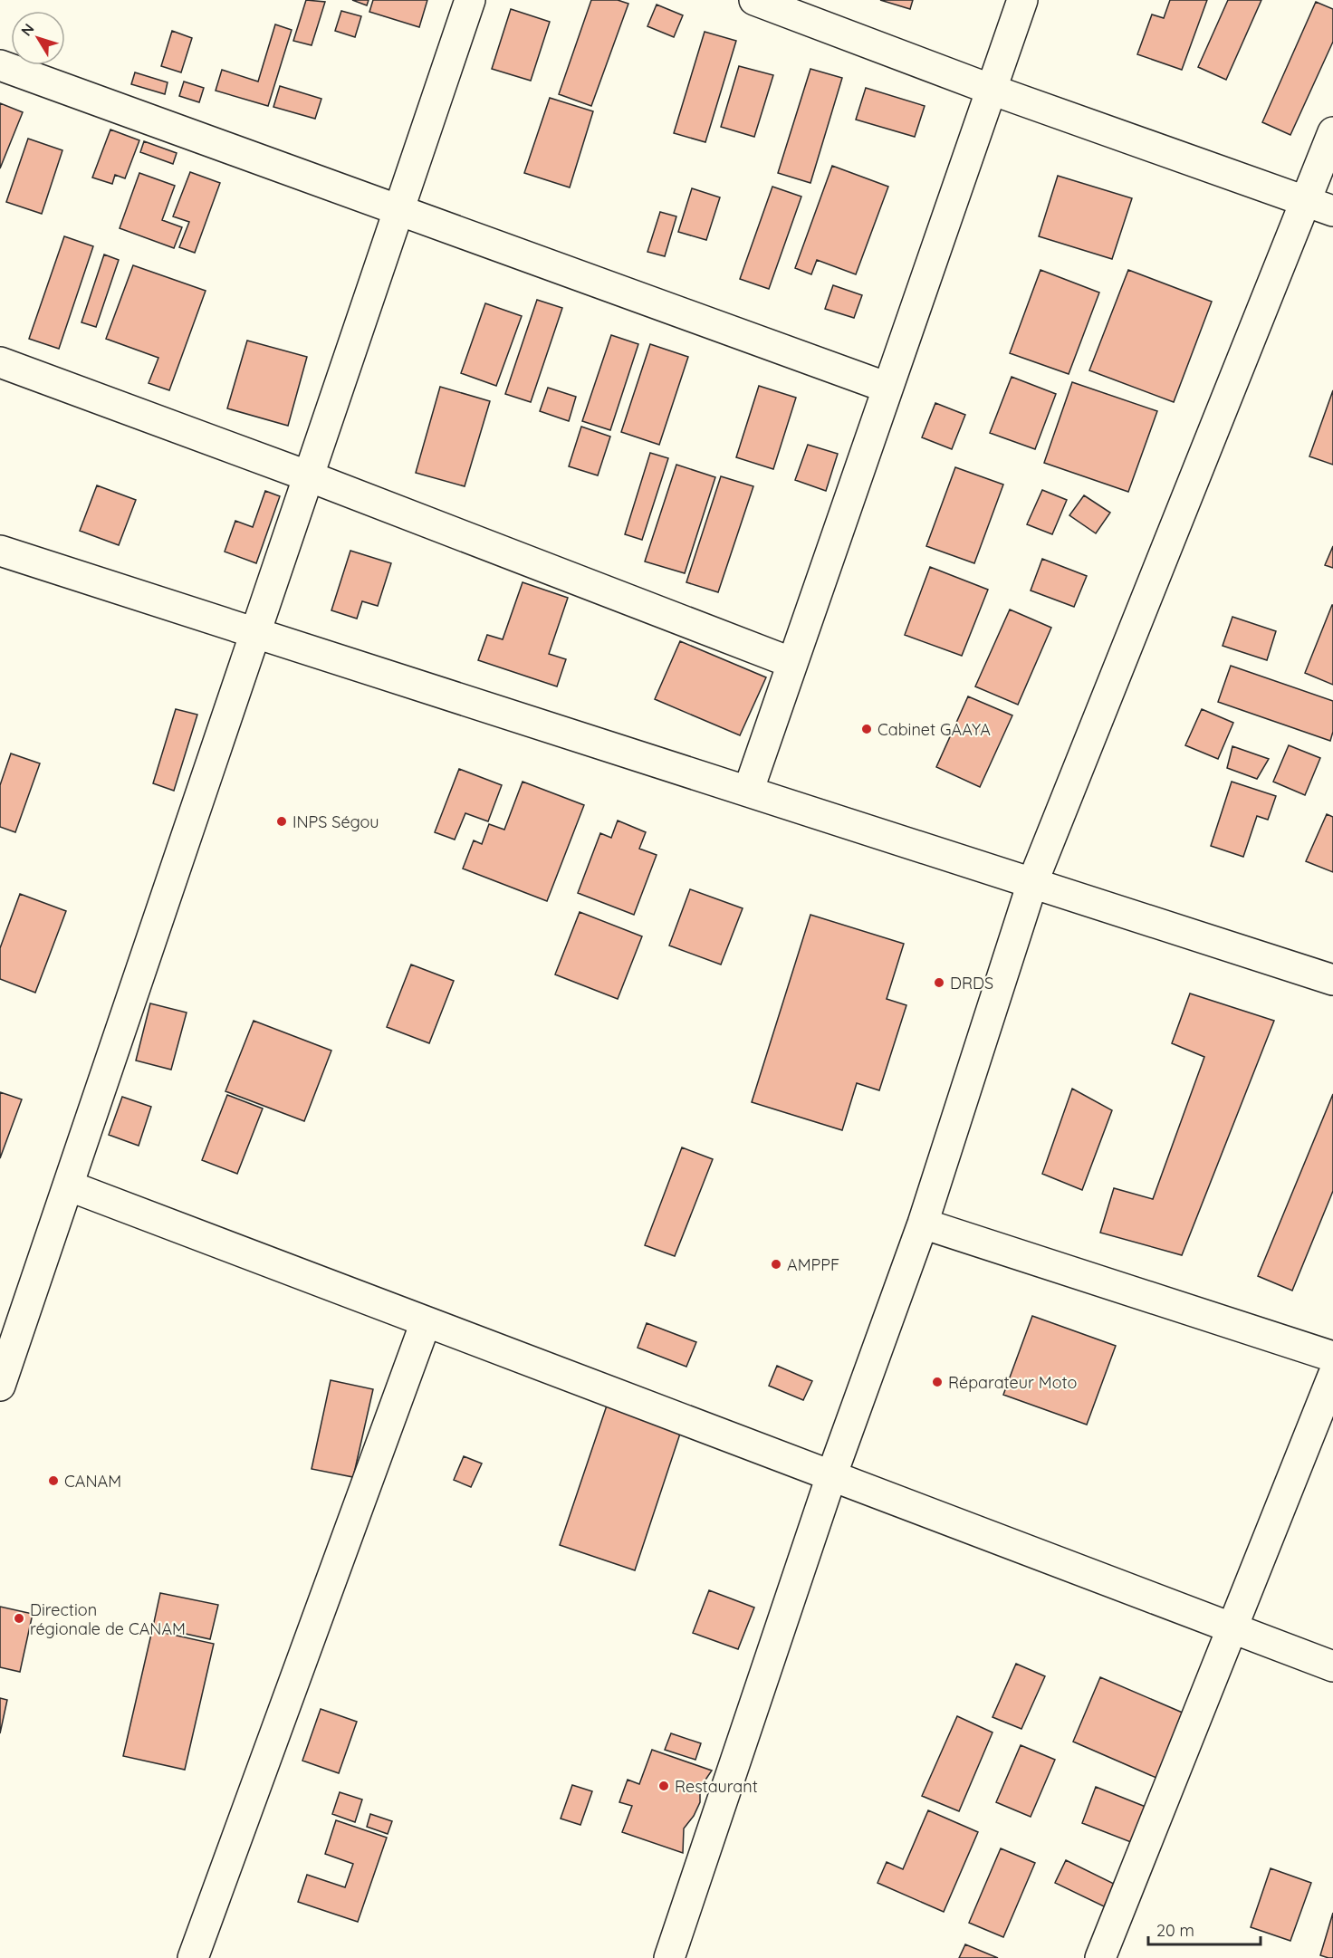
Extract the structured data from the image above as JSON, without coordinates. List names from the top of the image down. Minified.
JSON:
{"places":["Cabinet GAAYA","INPS Ségou","DRDS","AMPPF","Réparateur Moto","CANAM","Direction régionale de CANAM","Restaurant"],"scale_bar":"20 m","north":"top left"}
